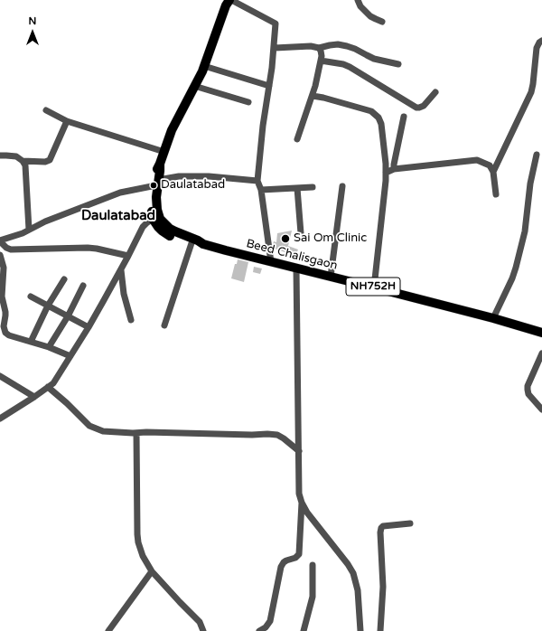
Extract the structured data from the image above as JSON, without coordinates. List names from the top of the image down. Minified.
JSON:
{"streets":{"highway":["Beed Chalisgaon","NH752H"]},"districts":["Daulatabad"],"places":["Daulatabad","Sai Om Clinic"],"north":"top"}
